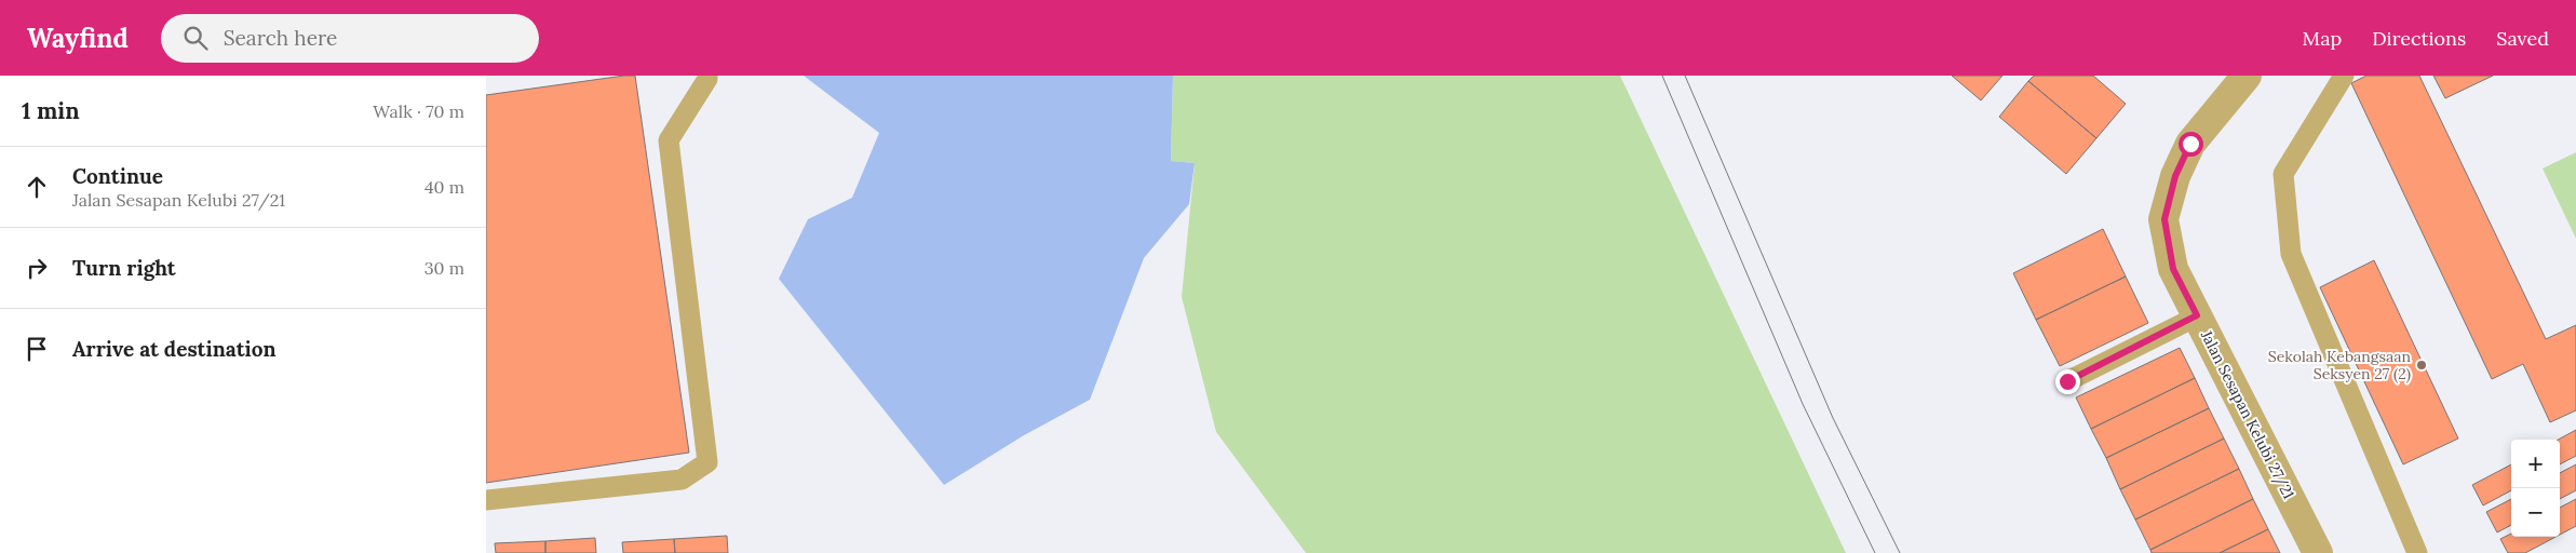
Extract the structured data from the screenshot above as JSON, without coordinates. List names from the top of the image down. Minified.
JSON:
{"streets":{"street":["Jalan Sesapan Kelubi 27/21"]},"places":["Sekolah Kebangsaan Seksyen 27 (2)"],"page":{"header":"Wayfind","search":"Search here","nav":["Map","Directions","Saved"],"heading":["1 min","Walk · 70 m"],"list":[["Continue","Jalan Sesapan Kelubi 27/21","40 m"],["Turn right","30 m"],"Arrive at destination"],"map_buttons":["+","−"]}}
